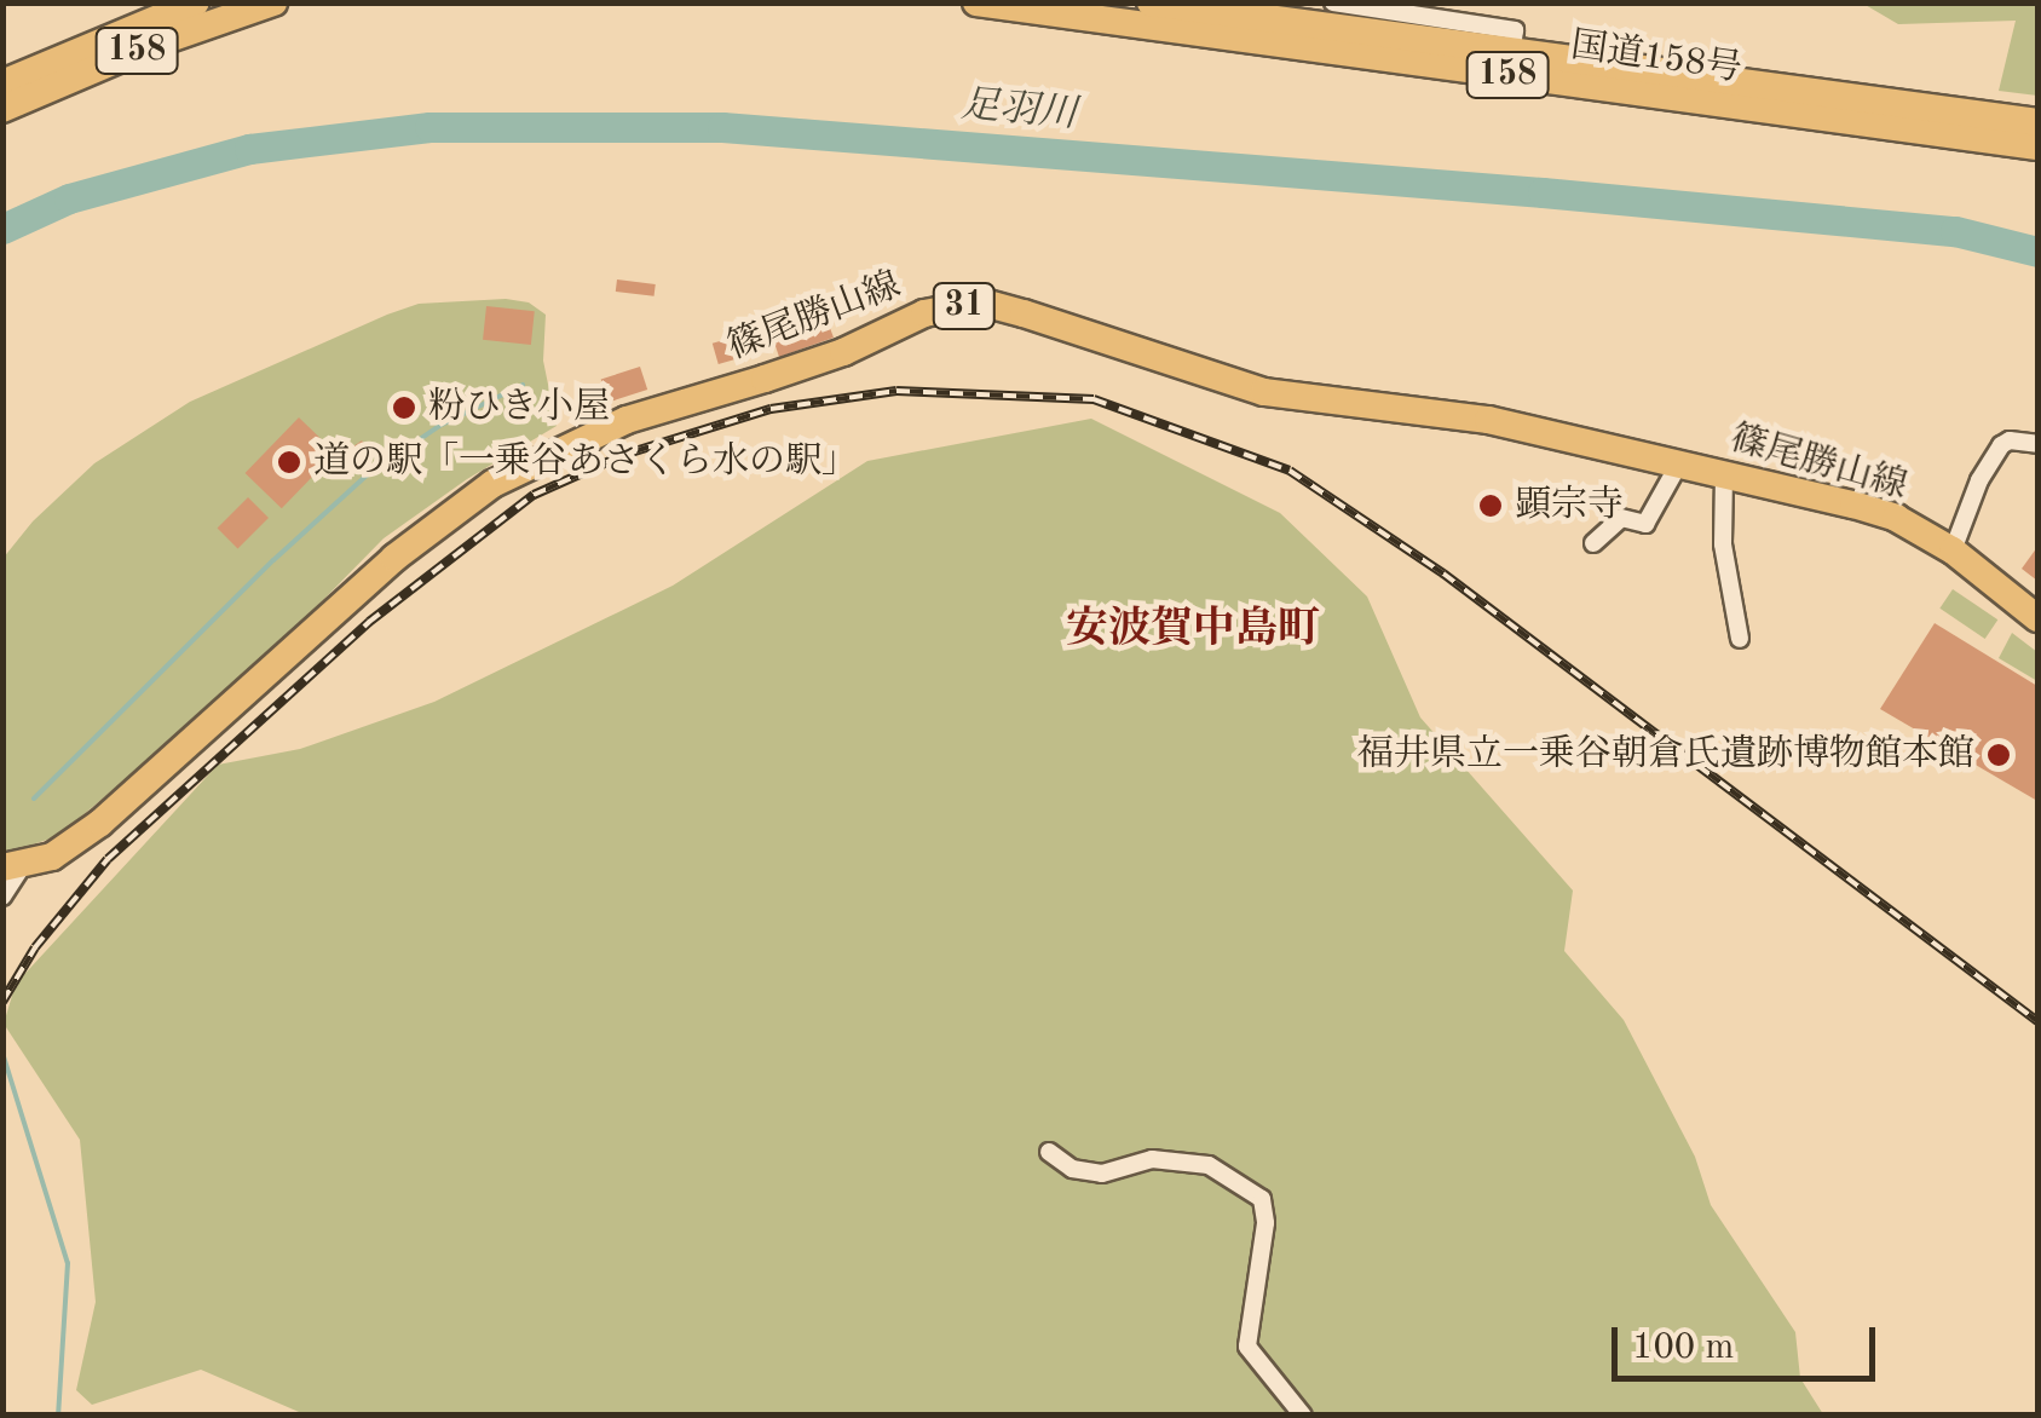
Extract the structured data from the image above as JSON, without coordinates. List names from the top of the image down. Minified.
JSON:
{"streets":{"main road":["158","国道158号","31","篠尾勝山線"]},"districts":["安波賀中島町"],"water":["足羽川"],"places":["粉ひき小屋","道の駅「一乗谷あさくら水の駅」","顕宗寺","福井県立一乗谷朝倉氏遺跡博物館本館"],"scale_bar":"100 m"}
